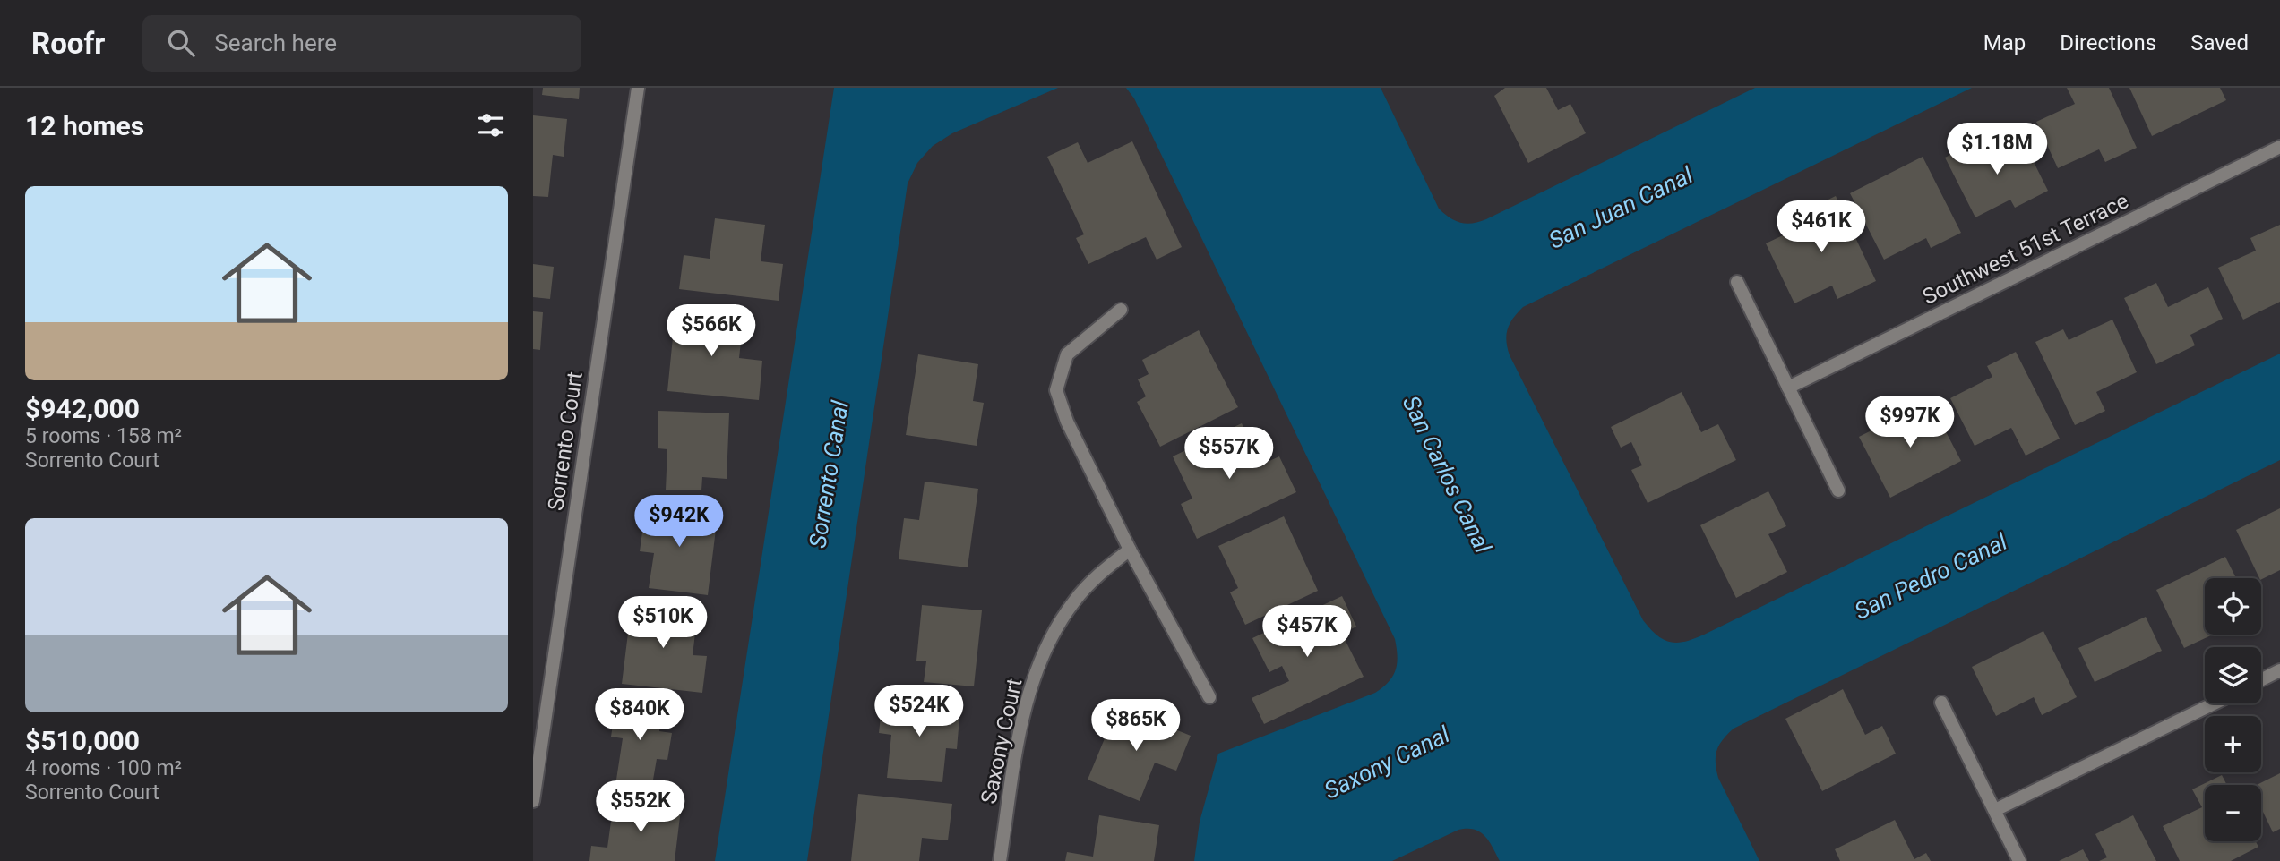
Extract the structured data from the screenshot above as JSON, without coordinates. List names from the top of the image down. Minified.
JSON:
{"streets":{"street":["Southwest 51st Terrace","Sorrento Court","Saxony Court"]},"water":["San Juan Canal","Sorrento Canal","San Carlos Canal","San Pedro Canal","Saxony Canal"],"page":{"header":"Roofr","search":"Search here","nav":["Map","Directions","Saved"],"heading":"12 homes","price":["$1.18M","$461K","$566K","$997K","$557K","$942K","$510K","$457K","$524K","$840K","$865K","$552K"],"list":[{"name":"$942,000","note":"5 rooms · 158 m² · Sorrento Court"},{"name":"$510,000","note":"4 rooms · 100 m² · Sorrento Court"}],"map_buttons":["+","−"]}}
